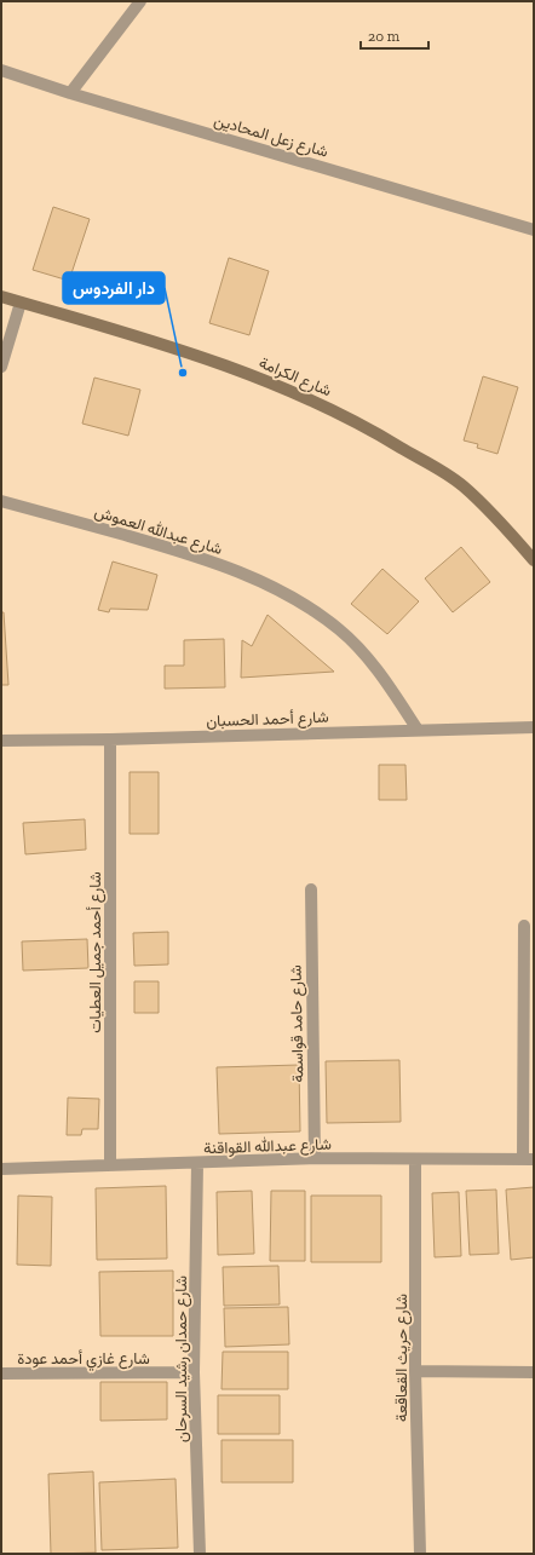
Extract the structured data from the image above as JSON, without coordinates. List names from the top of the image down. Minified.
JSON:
{"streets":{"street":["شارع زعل المحادين","شارع الكرامة","شارع عبدالله العموش","شارع أحمد الحسبان","شارع أحمد جميل العطيات","شارع حامد قواسمة","شارع عبدالله القواقنة","شارع غازي أحمد عودة","شارع حريث القعاقعة","شارع حمدان رشيد السرحان"]},"crossings":[["شارع عبدالله العموش","شارع أحمد الحسبان"],["شارع أحمد الحسبان","شارع أحمد جميل العطيات"],["شارع أحمد جميل العطيات","شارع عبدالله القواقنة"],["شارع حامد قواسمة","شارع عبدالله القواقنة"],["شارع عبدالله القواقنة","شارع حريث القعاقعة"],["شارع عبدالله القواقنة","شارع حمدان رشيد السرحان"],["شارع غازي أحمد عودة","شارع حمدان رشيد السرحان"]],"places":["دار الفردوس"],"scale_bar":"20 m"}
